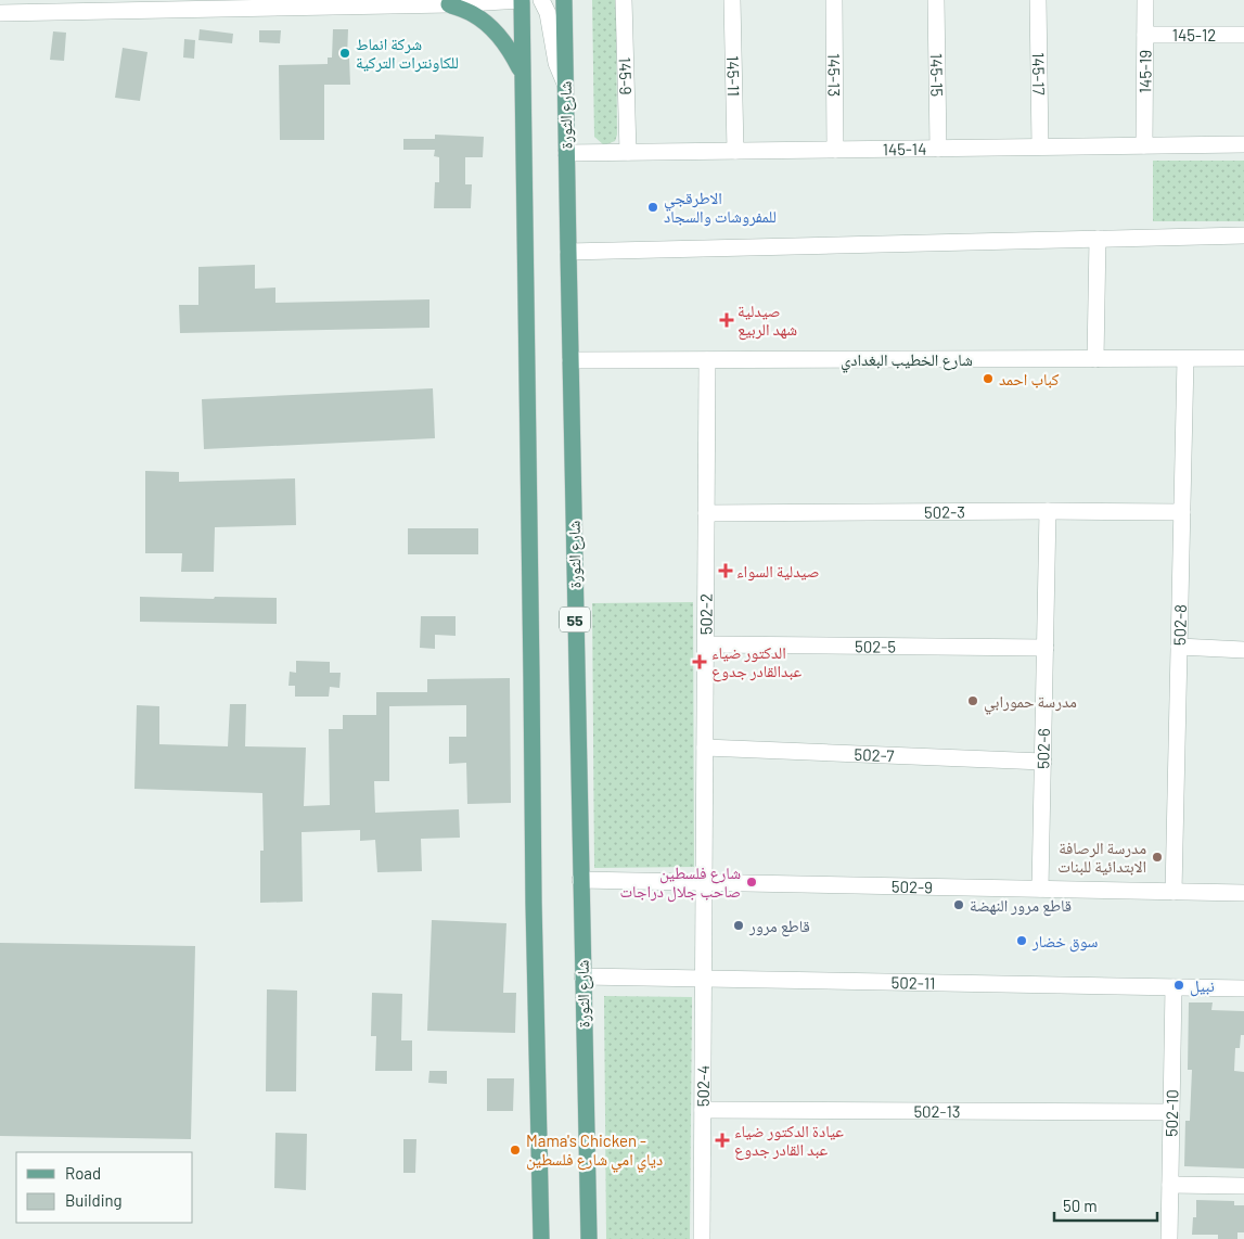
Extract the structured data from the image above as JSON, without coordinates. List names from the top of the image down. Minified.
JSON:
{"streets":{"main road":["شارع الثورة","55"],"street":["145-12","145-19","145-15","145-17","145-11","145-13","145-9","145-14","شارع الخطيب البغدادي","502-3","502-2","502-8","502-5","502-6","502-7","502-9","502-11","502-4","502-13","502-10"]},"crossings":[["145-12","145-19"],["145-19","145-14"],["145-15","145-14"],["145-17","145-14"],["145-11","145-14"],["145-13","145-14"],["145-9","145-14"],["شارع الثورة","145-14"],["شارع الثورة","شارع الخطيب البغدادي"],["شارع الثورة","502-9"],["شارع الثورة","502-11"],["شارع الخطيب البغدادي","502-2"],["شارع الخطيب البغدادي","502-8"],["502-3","502-2"],["502-3","502-8"],["502-3","502-6"],["502-2","502-5"],["502-2","502-7"],["502-2","502-9"],["502-2","502-4"],["502-8","502-9"],["502-5","502-6"],["502-6","502-7"],["502-6","502-9"],["502-11","502-4"],["502-11","502-10"],["502-4","502-13"],["502-13","502-10"]],"places":{"other":["شركة انماط للكاونترات التركية","الاطرقجي للمفروشات والسجاد","كباب احمد","مدرسة حمورابي","مدرسة الرصافة الابتدائية للبنات","شارع فلسطين صاحب جلال دراجات","قاطع مرور النهضة","قاطع مرور","سوق خضار","نبيل","Mama's Chicken - دياي امي شارع فلسطين"],"health":["صيدلية شهد الربيع","صيدلية السواء","الدكتور ضياء عبدالقادر جدوع","عيادة الدكتور ضياء عبد القادر جدوع"]},"legend":["Road","Building"],"scale_bar":"50 m"}
